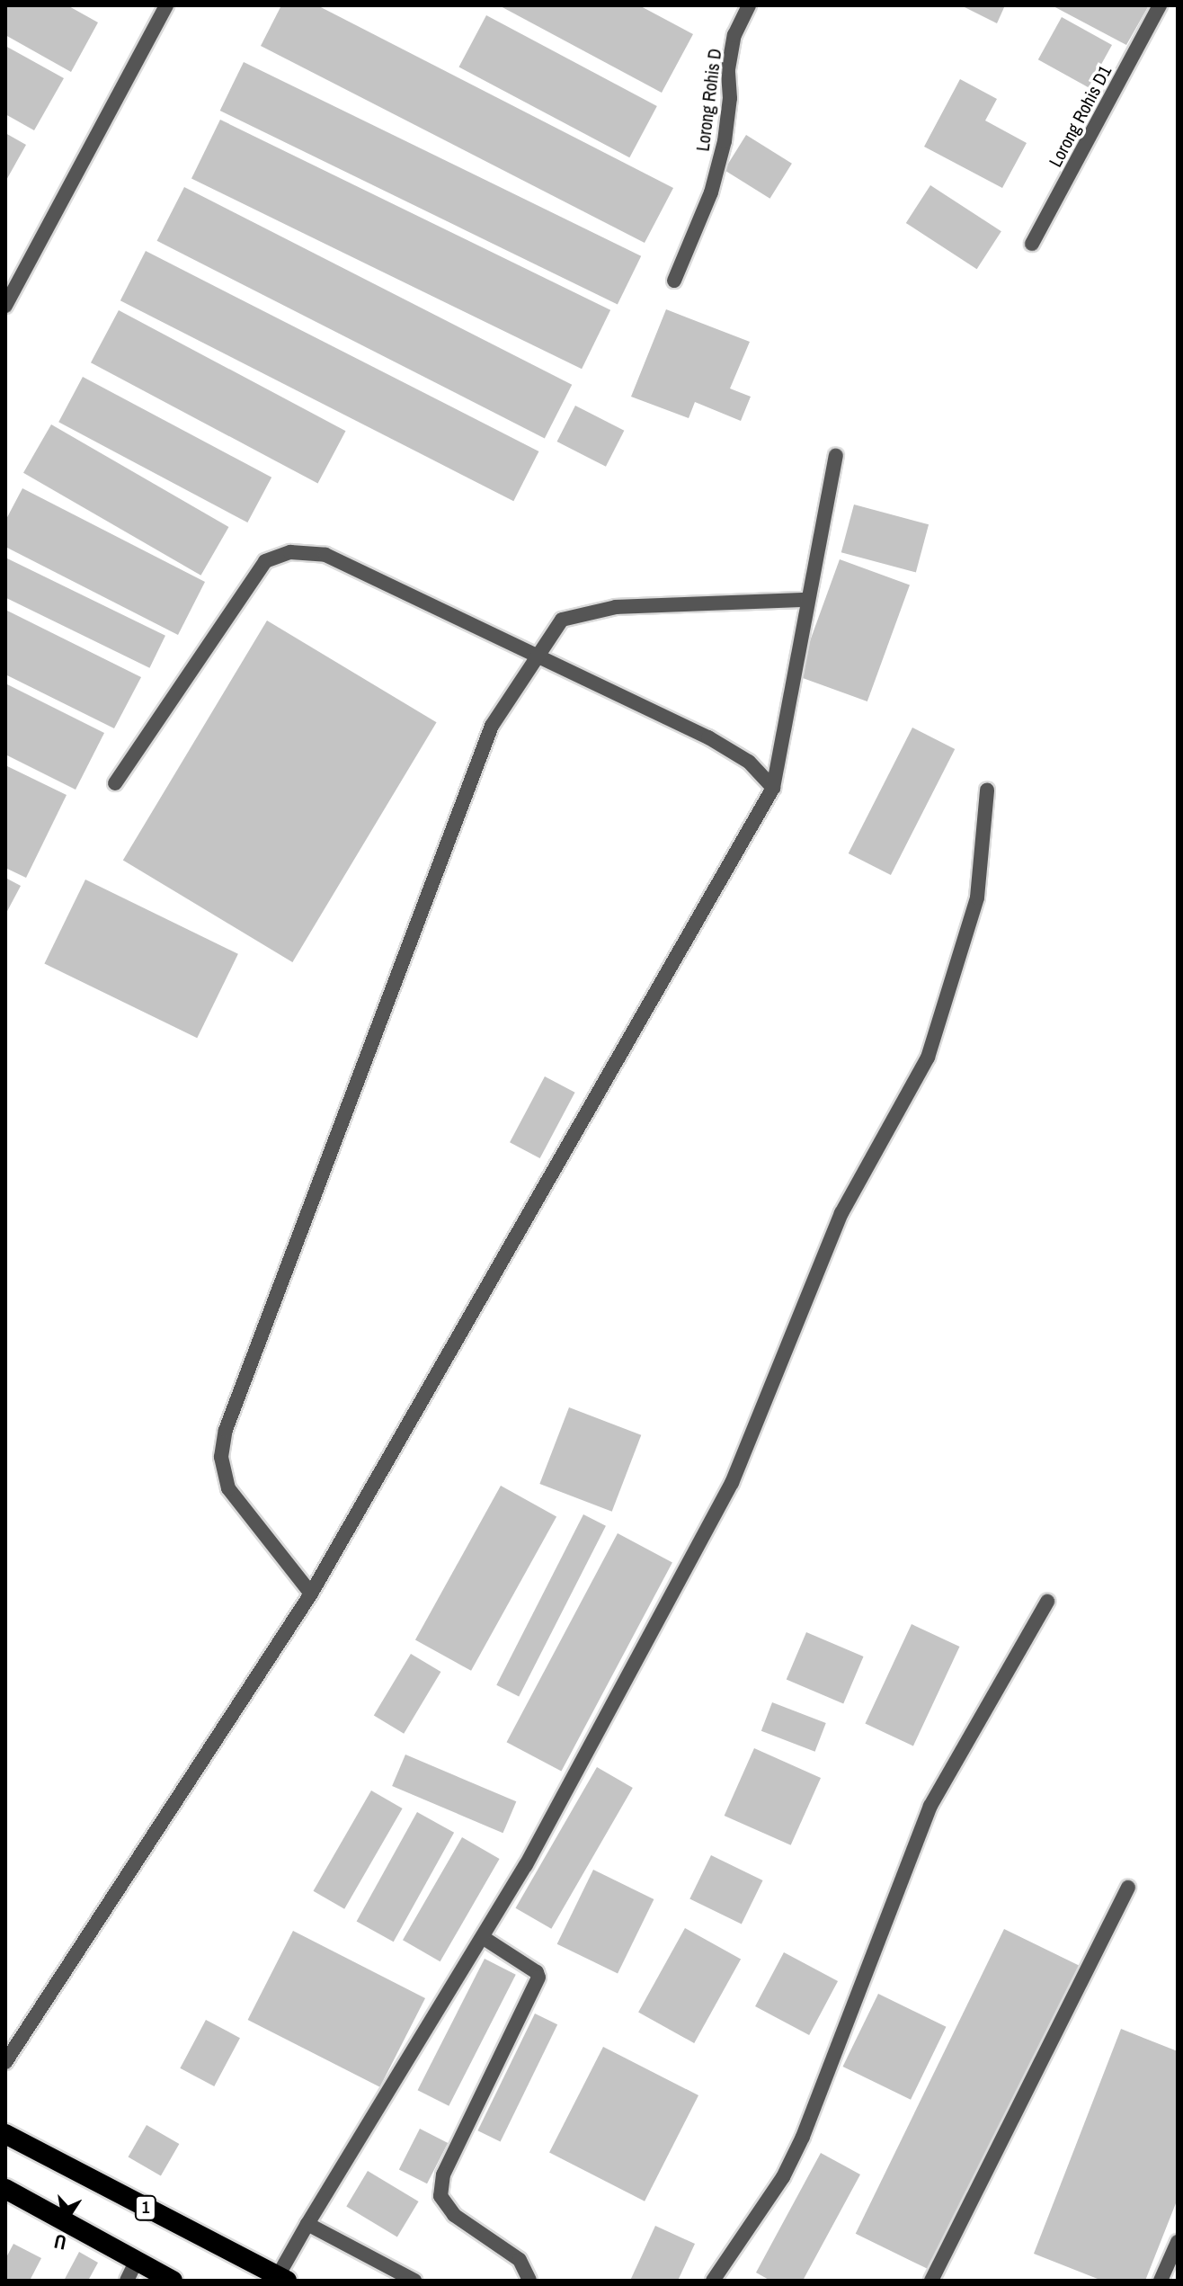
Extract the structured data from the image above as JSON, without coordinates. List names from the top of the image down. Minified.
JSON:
{"streets":{"highway":["1"],"street":["Lorong Rohis D","Lorong Rohis D1"]},"north":"bottom"}
